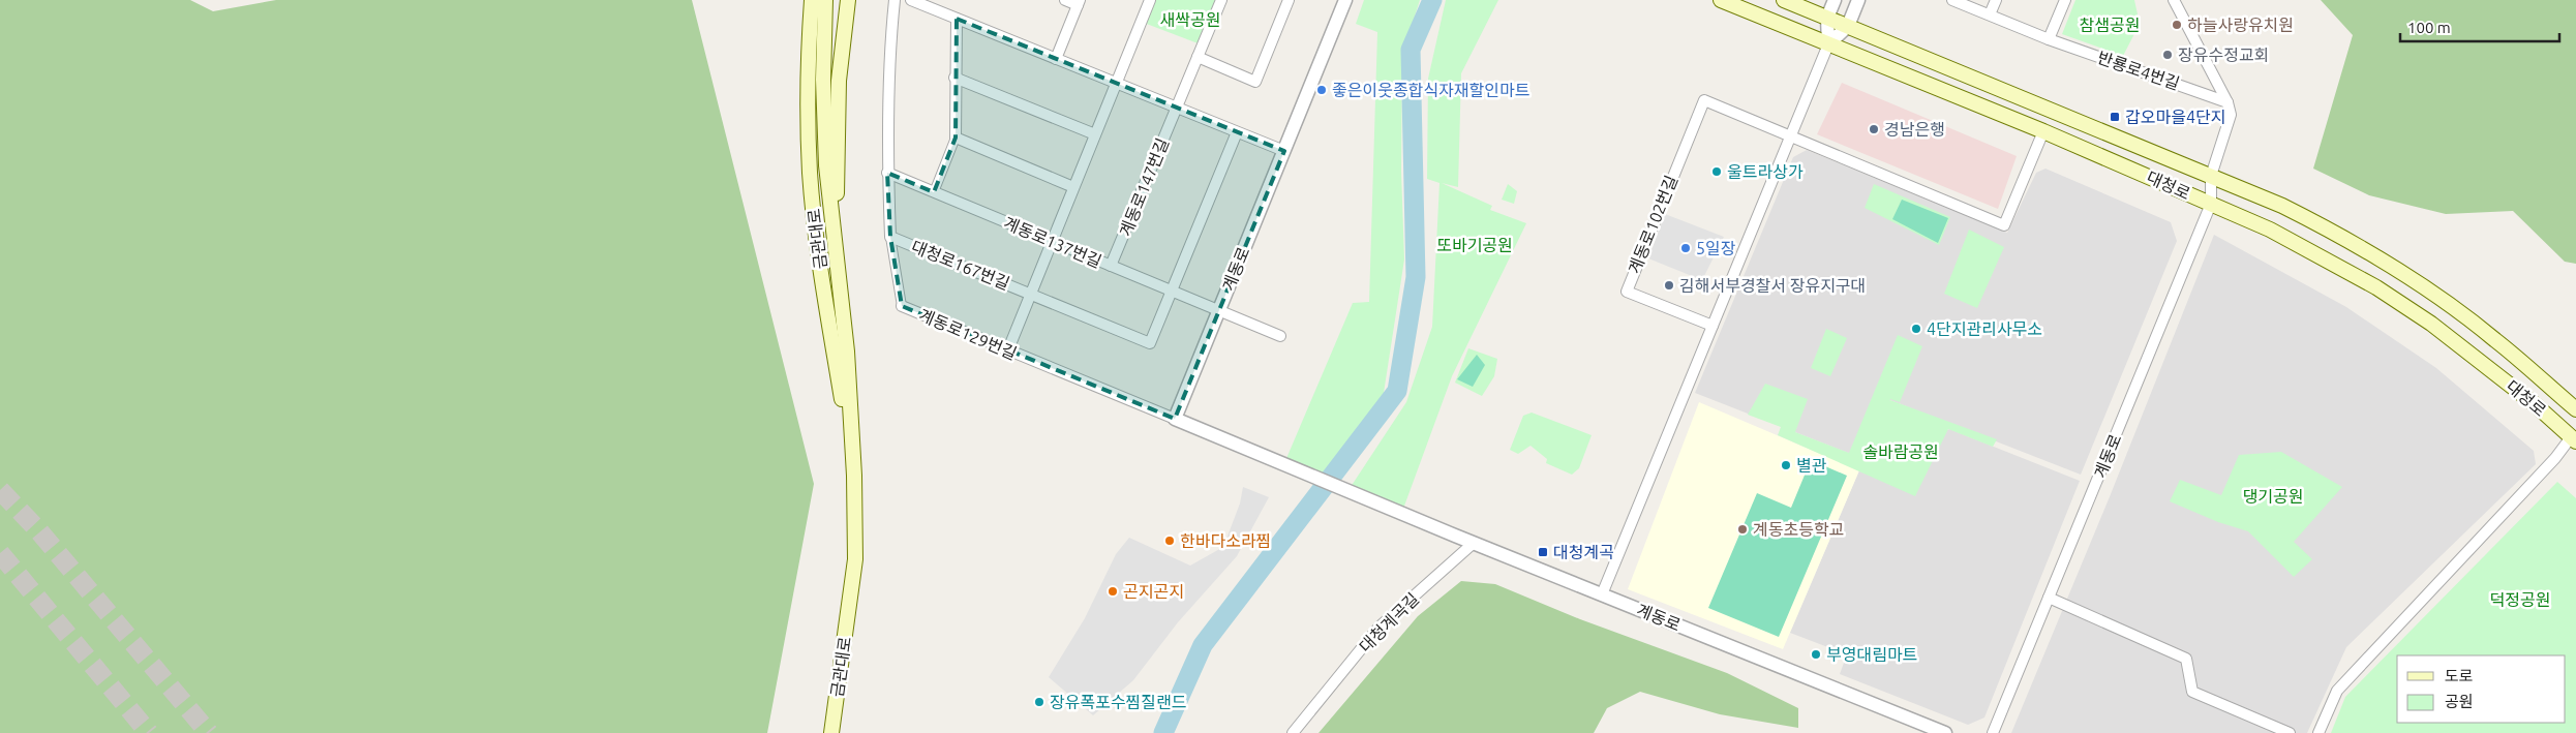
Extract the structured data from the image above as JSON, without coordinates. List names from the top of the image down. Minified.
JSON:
{"streets":{"main road":["대청로","금관대로"],"street":["반룡로4번길","계동로147번길","계동로102번길","계동로137번길","대청로167번길","계동로","계동로129번길","대청계곡길"]},"crossings":[["반룡로4번길","계동로"],["대청로","계동로"],["계동로147번길","계동로137번길"],["계동로137번길","대청로167번길"],["계동로137번길","계동로"],["계동로137번길","계동로129번길"],["대청로167번길","계동로129번길"],["계동로","계동로129번길"],["계동로","대청계곡길"]],"parks":["새싹공원","참샘공원","또바기공원","솔바람공원","댕기공원","덕정공원"],"places":{"other":["하늘사랑유치원","장유수정교회","좋은이웃종합식자재할인마트","경남은행","울트라상가","5일장","김해서부경찰서 장유지구대","4단지관리사무소","별관","계동초등학교","한바다소라찜","곤지곤지","부영대림마트","장유폭포수찜질랜드"],"transit":["갑오마을4단지","대청계곡"]},"legend":["도로","공원"],"scale_bar":"100 m"}
